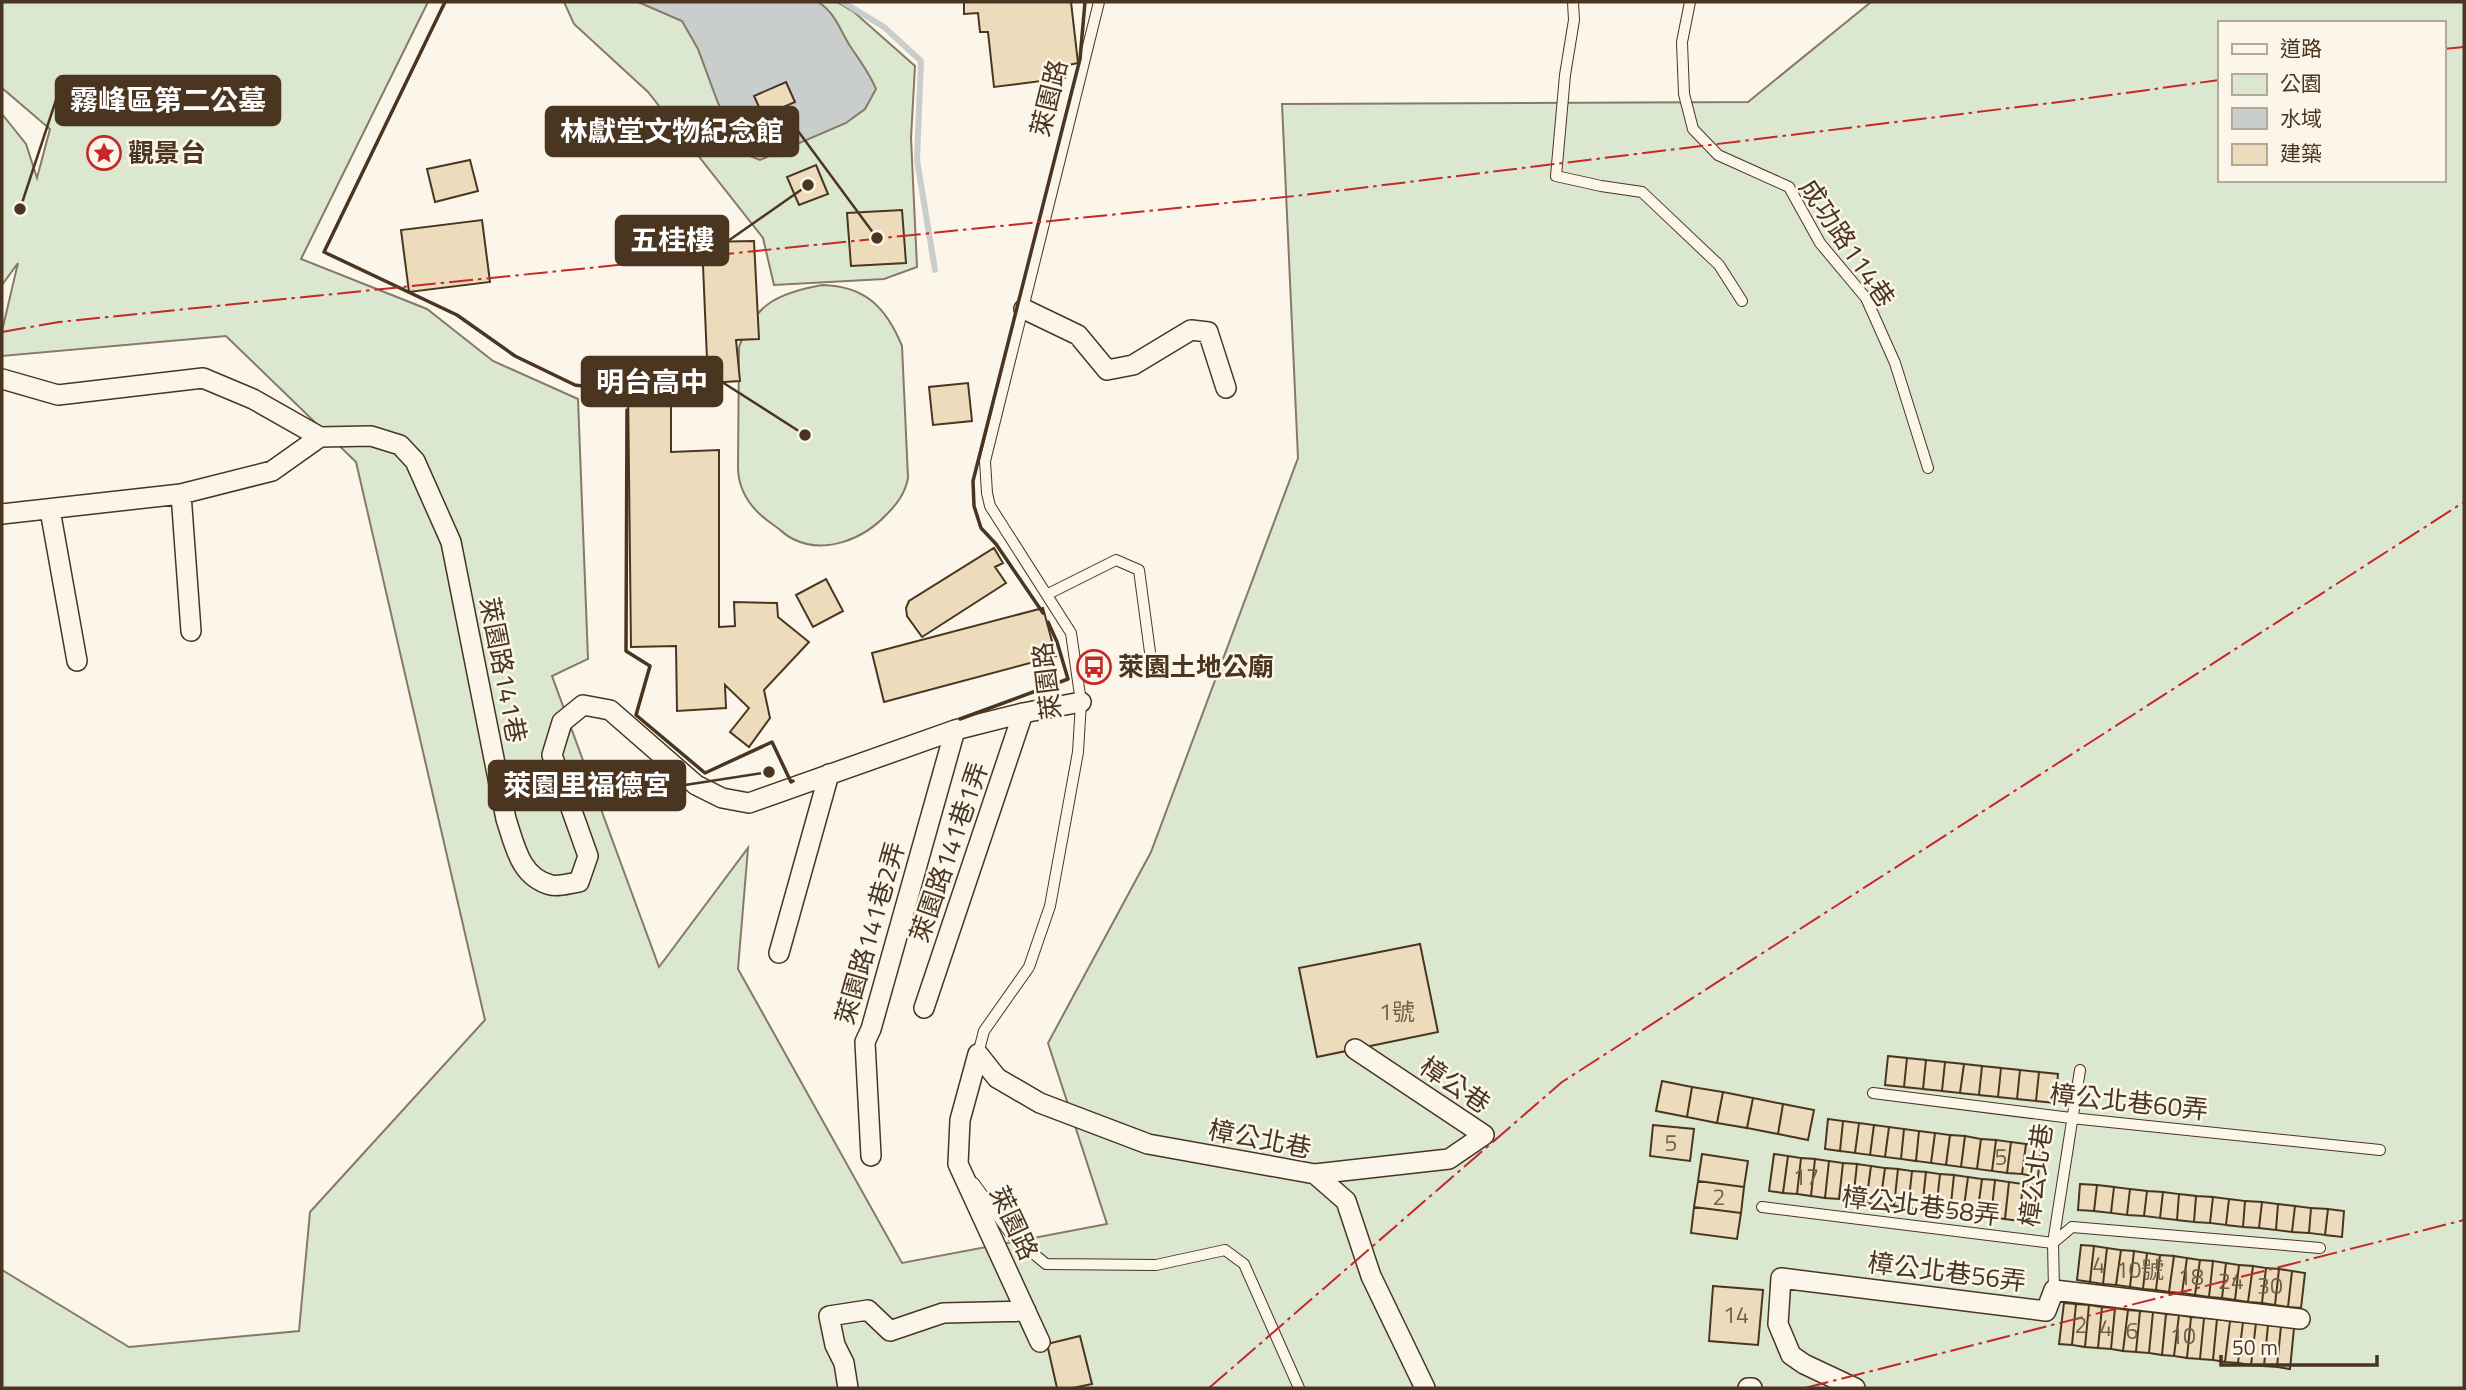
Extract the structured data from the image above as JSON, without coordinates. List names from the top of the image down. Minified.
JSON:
{"streets":{"street":["萊園路","萊園路141巷","萊園路141巷1弄","萊園路141巷2弄","樟公巷","樟公北巷","樟公北巷56弄"],"lane":["成功路114巷","樟公北巷60弄","樟公北巷58弄"]},"crossings":[["萊園路","萊園路141巷"],["萊園路","樟公北巷"],["萊園路141巷","萊園路141巷1弄"],["萊園路141巷","萊園路141巷2弄"],["樟公巷","樟公北巷"],["樟公北巷60弄","樟公北巷"],["樟公北巷","樟公北巷58弄"],["樟公北巷","樟公北巷56弄"]],"places":{"place":["觀景台"],"other":["五桂樓","霧峰區第二公墓","林獻堂文物紀念館","明台高中","萊園里福德宮"],"bus stop":["萊園土地公廟"]},"house_numbers":["1號","5","5","17","2","4","10號","18","24","30","14","2","4","6","10"],"legend":["道路","公園","水域","建築"],"scale_bar":"50 m"}
